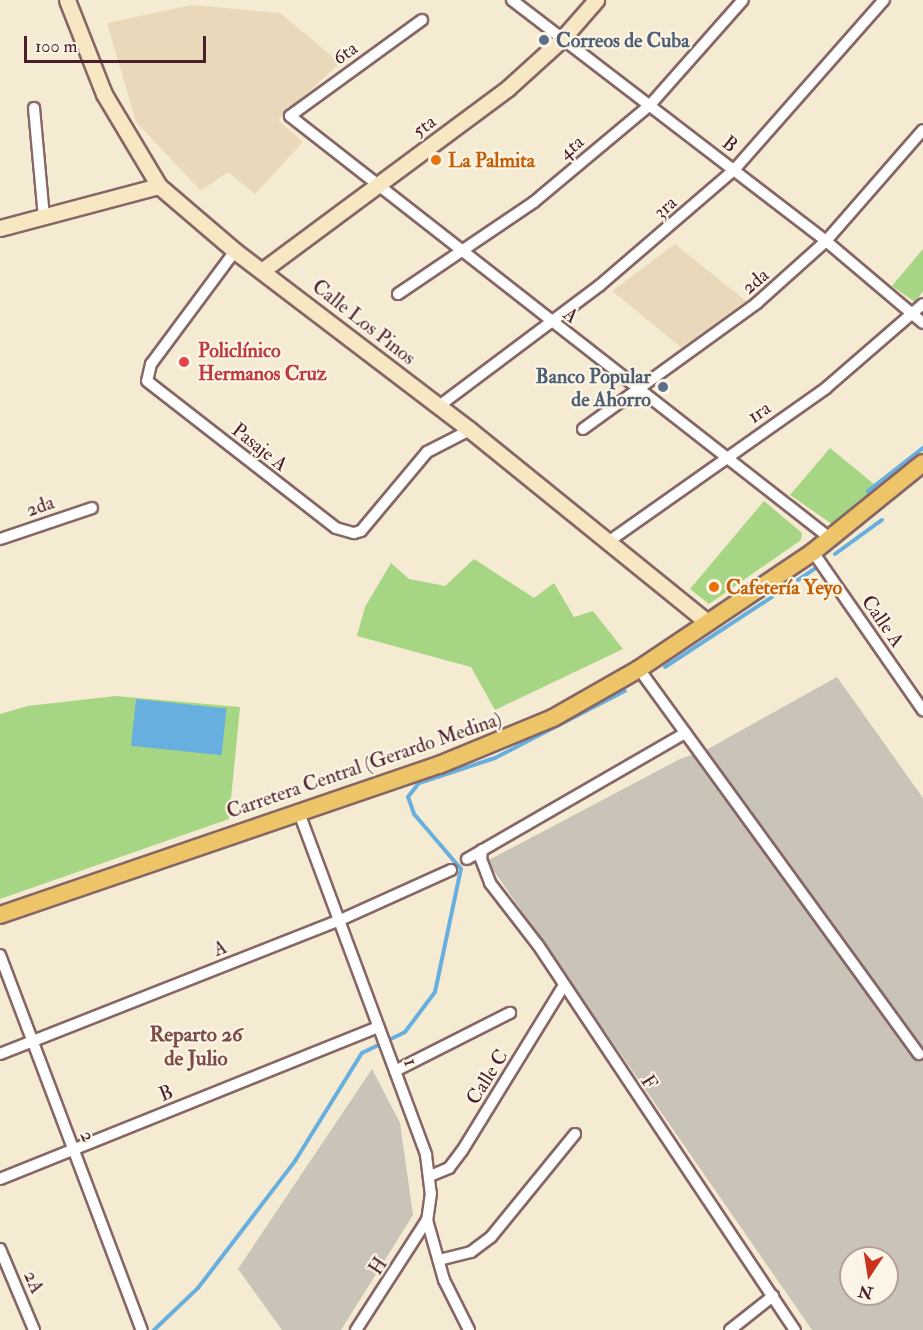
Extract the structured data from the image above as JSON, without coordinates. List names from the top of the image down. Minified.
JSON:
{"streets":{"main road":["Carretera Central (Gerardo Medina)"],"street":["6ta","5ta","B","4ta","3ra","2da","A","Calle Los Pinos","1ra","Pasaje A","Calle A","1","Calle C","F","2","H","2A"]},"crossings":[["6ta","A"],["5ta","B"],["5ta","A"],["5ta","Calle Los Pinos"],["B","4ta"],["B","3ra"],["B","2da"],["B","1ra"],["B","1"],["B","2"],["4ta","A"],["3ra","A"],["3ra","Calle Los Pinos"],["2da","A"],["A","1ra"],["A","Carretera Central (Gerardo Medina)"],["A","1"],["A","2"],["Calle Los Pinos","1ra"],["Calle Los Pinos","Pasaje A"],["Calle Los Pinos","Carretera Central (Gerardo Medina)"],["Calle A","Carretera Central (Gerardo Medina)"],["Carretera Central (Gerardo Medina)","1"],["1","Calle C"],["1","H"],["Calle C","F"]],"districts":["Reparto 26 de Julio"],"places":["Correos de Cuba","La Palmita","Policlínico Hermanos Cruz","Banco Popular de Ahorro","Cafetería Yeyo"],"scale_bar":"100 m","north":"bottom"}
